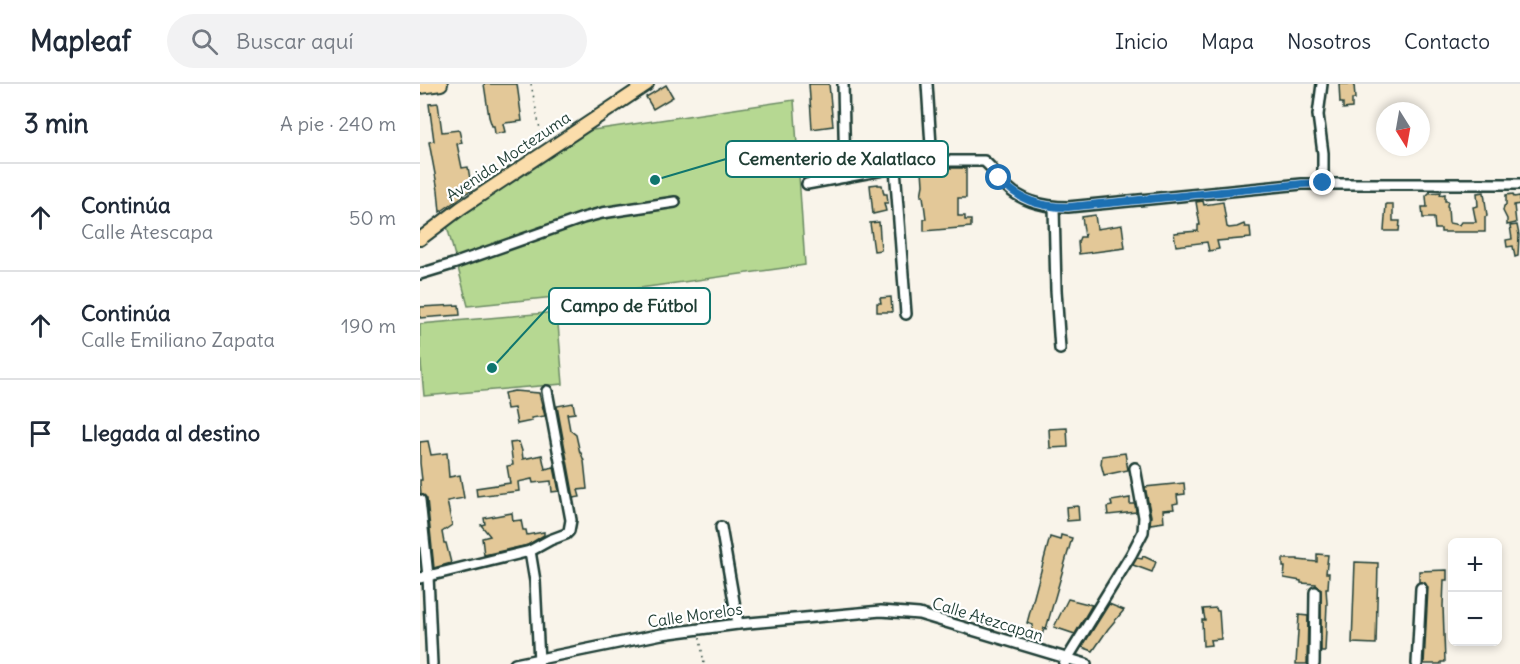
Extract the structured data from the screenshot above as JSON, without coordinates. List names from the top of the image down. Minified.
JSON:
{"streets":{"main road":["Avenida Moctezuma"],"street":["Calle Morelos","Calle Atezcapan"]},"crossings":[["Calle Morelos","Calle Atezcapan"]],"places":["Cementerio de Xalatlaco","Campo de Fútbol"],"north":"bottom","page":{"header":"Mapleaf","search":"Buscar aquí","nav":["Inicio","Mapa","Nosotros","Contacto"],"heading":["3 min","A pie · 240 m"],"list":[["Continúa","Calle Atescapa","50 m"],["Continúa","Calle Emiliano Zapata","190 m"],"Llegada al destino"],"map_buttons":["+","−"]}}
